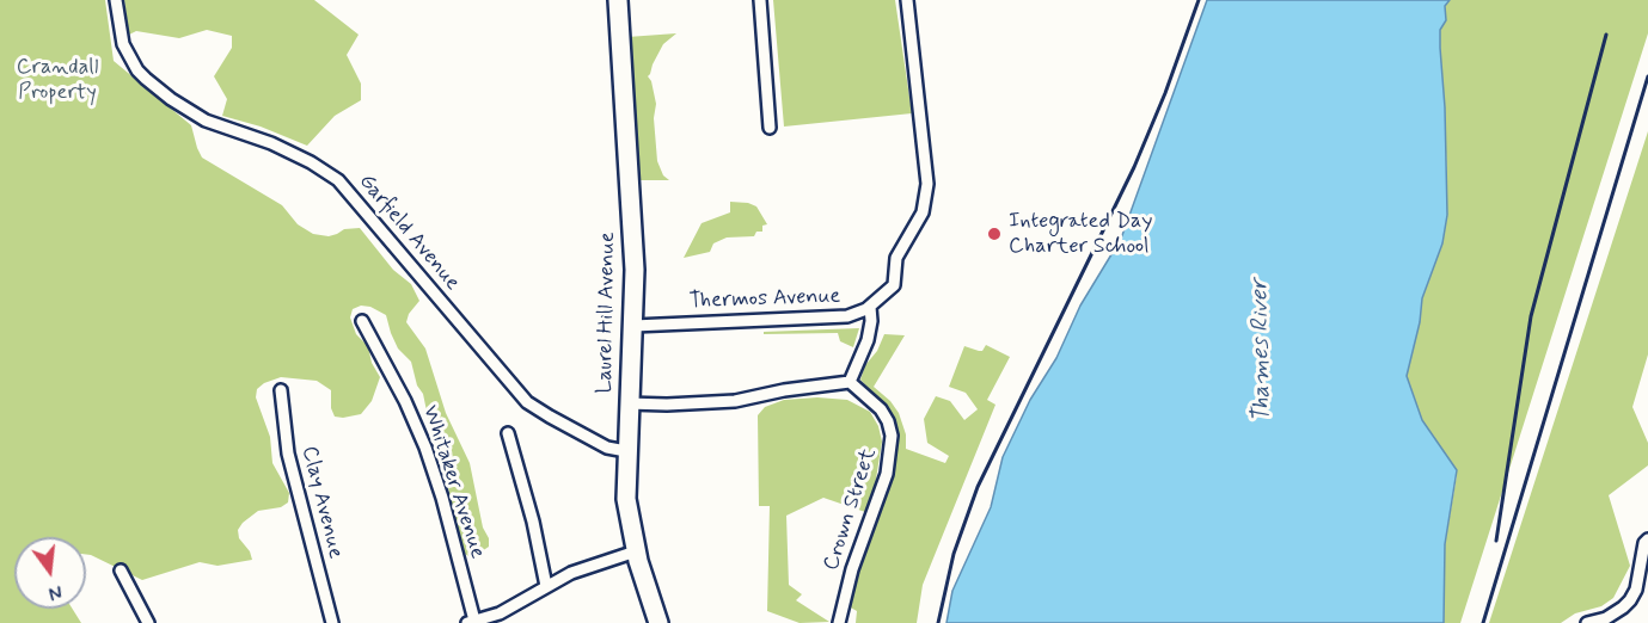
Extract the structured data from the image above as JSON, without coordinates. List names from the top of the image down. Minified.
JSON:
{"streets":{"highway":["Laurel Hill Avenue"],"street":["Garfield Avenue","Thermos Avenue","Whitaker Avenue","Clay Avenue","Crown Street"]},"crossings":[["Garfield Avenue","Laurel Hill Avenue"],["Thermos Avenue","Laurel Hill Avenue"]],"water":["Thames River"],"parks":["Crandall Property"],"places":["Integrated Day Charter School"],"north":"bottom"}
